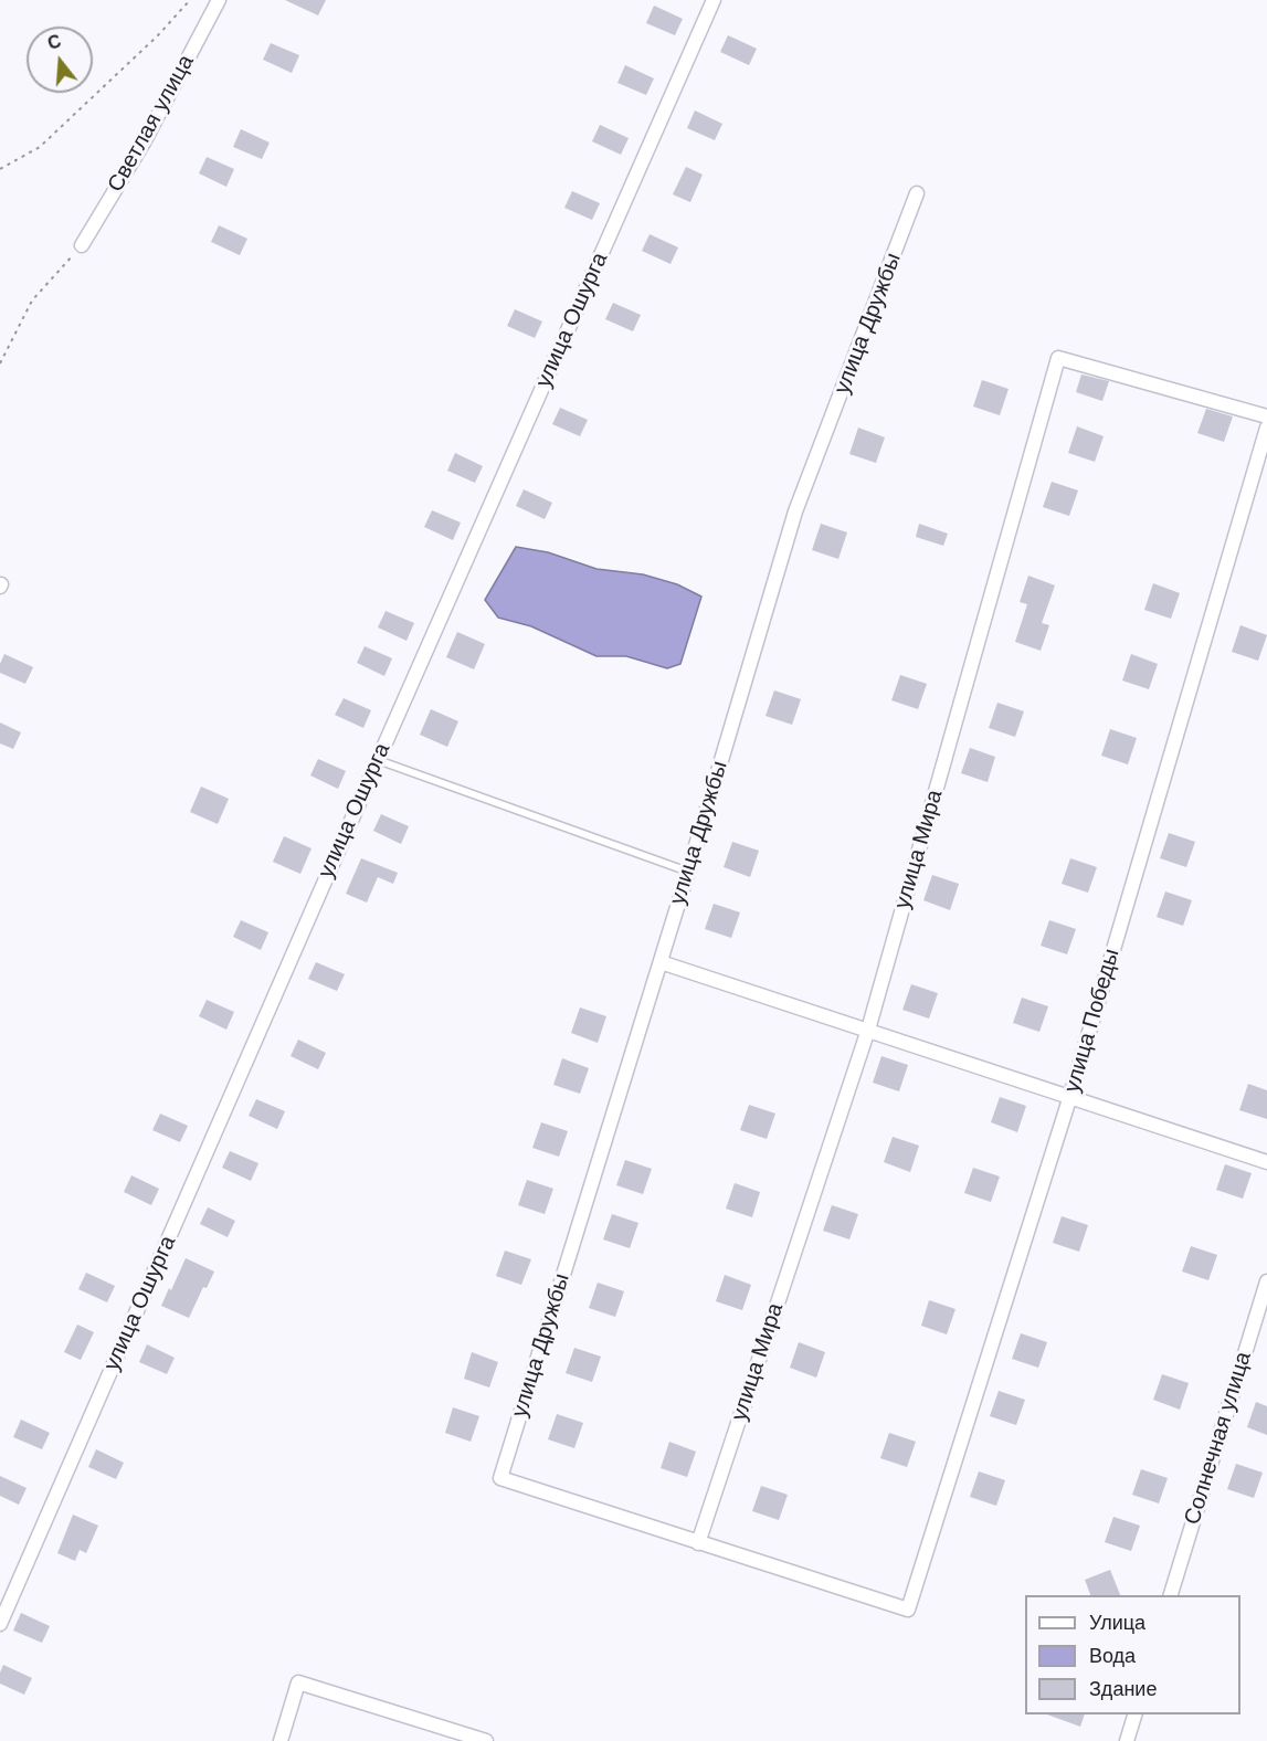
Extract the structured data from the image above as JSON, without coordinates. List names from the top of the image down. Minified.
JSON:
{"streets":{"street":["Светлая улица","улица Ошурга","улица Дружбы","улица Мира","улица Победы","Солнечная улица"]},"crossings":[["улица Дружбы","улица Мира"],["улица Дружбы","улица Победы"],["улица Мира","улица Победы"]],"legend":["Улица","Вода","Здание"],"north":"top"}
